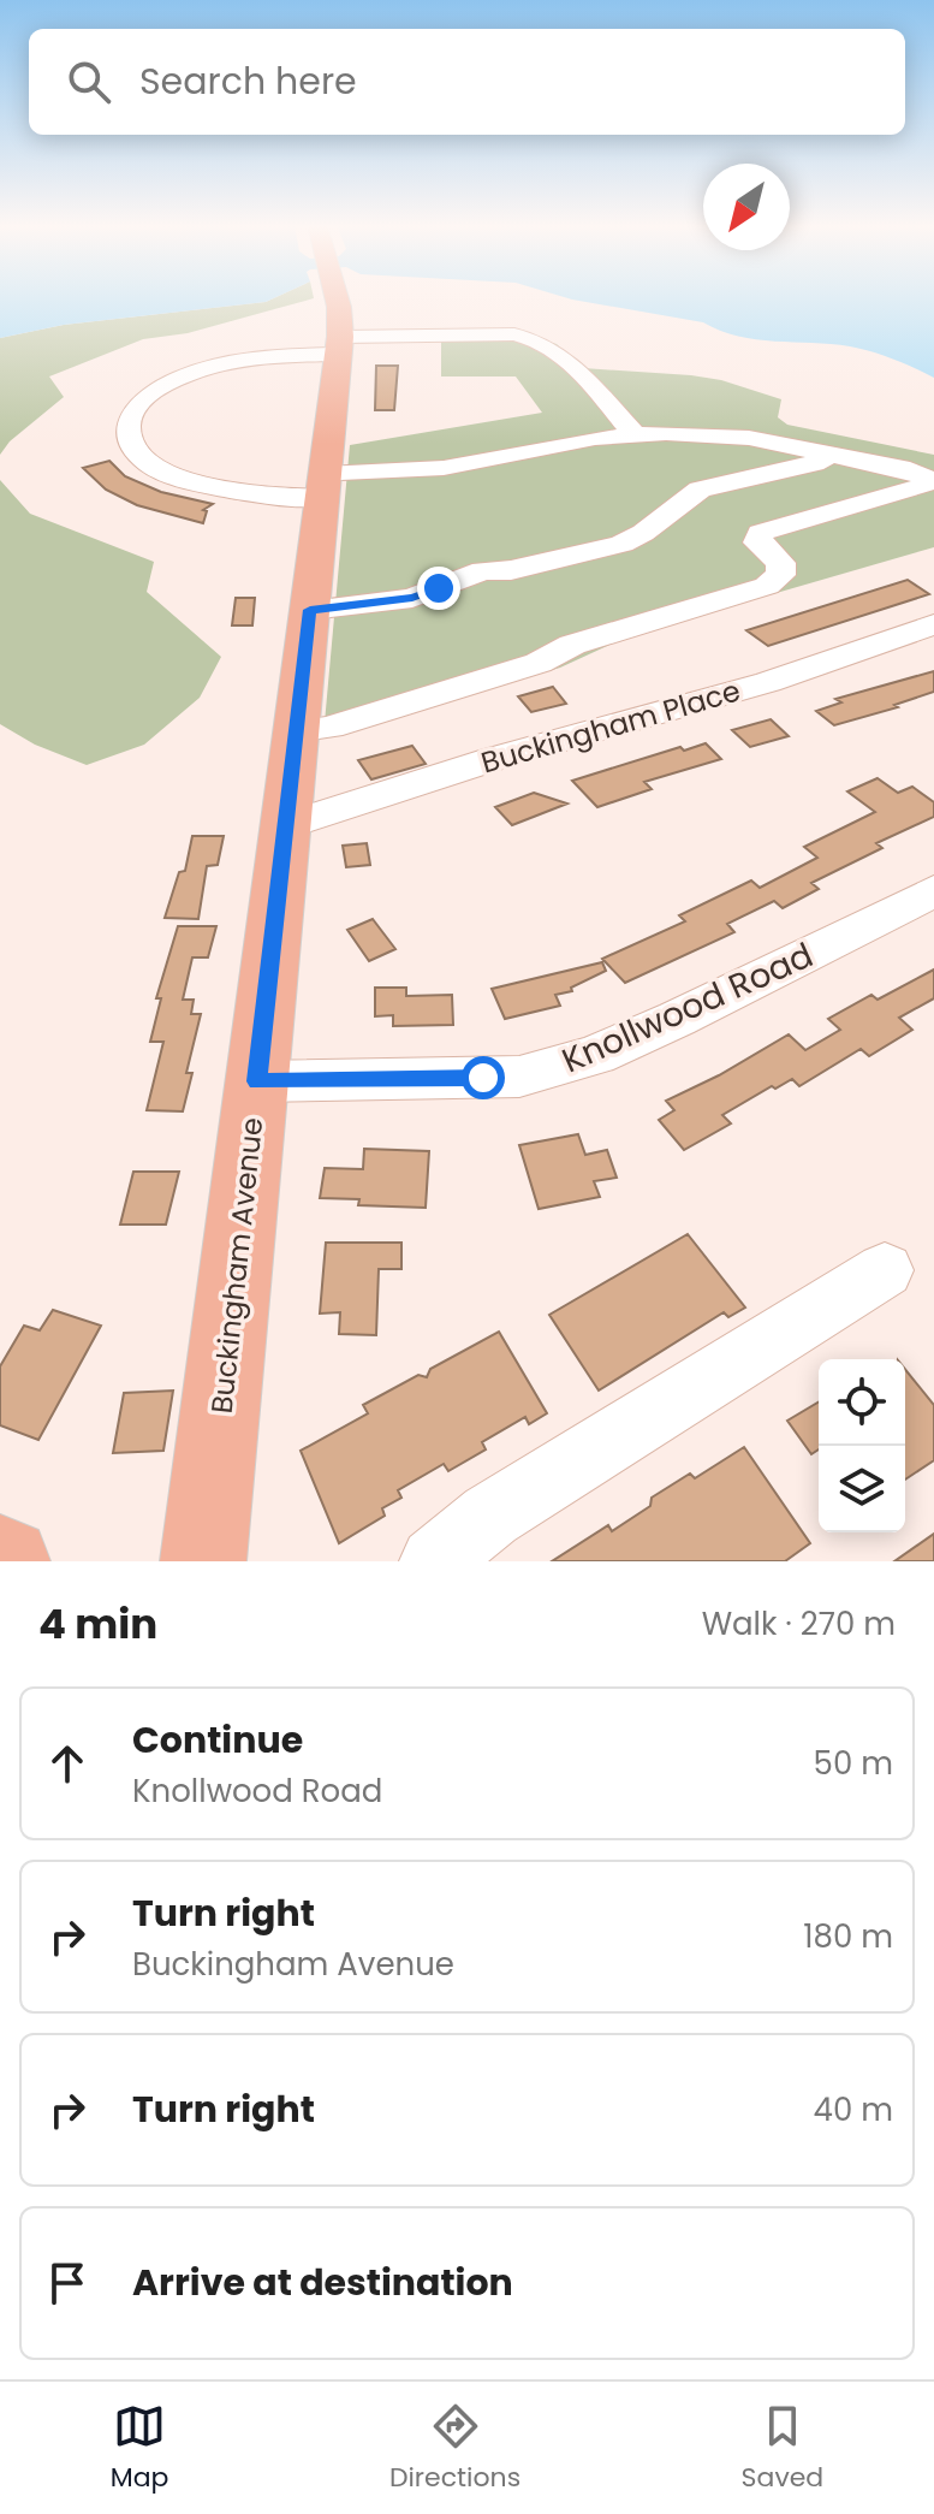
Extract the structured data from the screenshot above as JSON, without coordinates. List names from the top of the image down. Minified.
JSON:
{"streets":{"main road":["Buckingham Avenue"],"street":["Buckingham Place","Knollwood Road"]},"crossings":[["Buckingham Place","Buckingham Avenue"],["Knollwood Road","Buckingham Avenue"]],"north":"bottom left","page":{"search":"Search here","heading":["4 min","Walk · 270 m"],"list":[["Continue","Knollwood Road","50 m"],["Turn right","Buckingham Avenue","180 m"],["Turn right","40 m"],"Arrive at destination"],"nav":["Map","Directions","Saved"]}}
